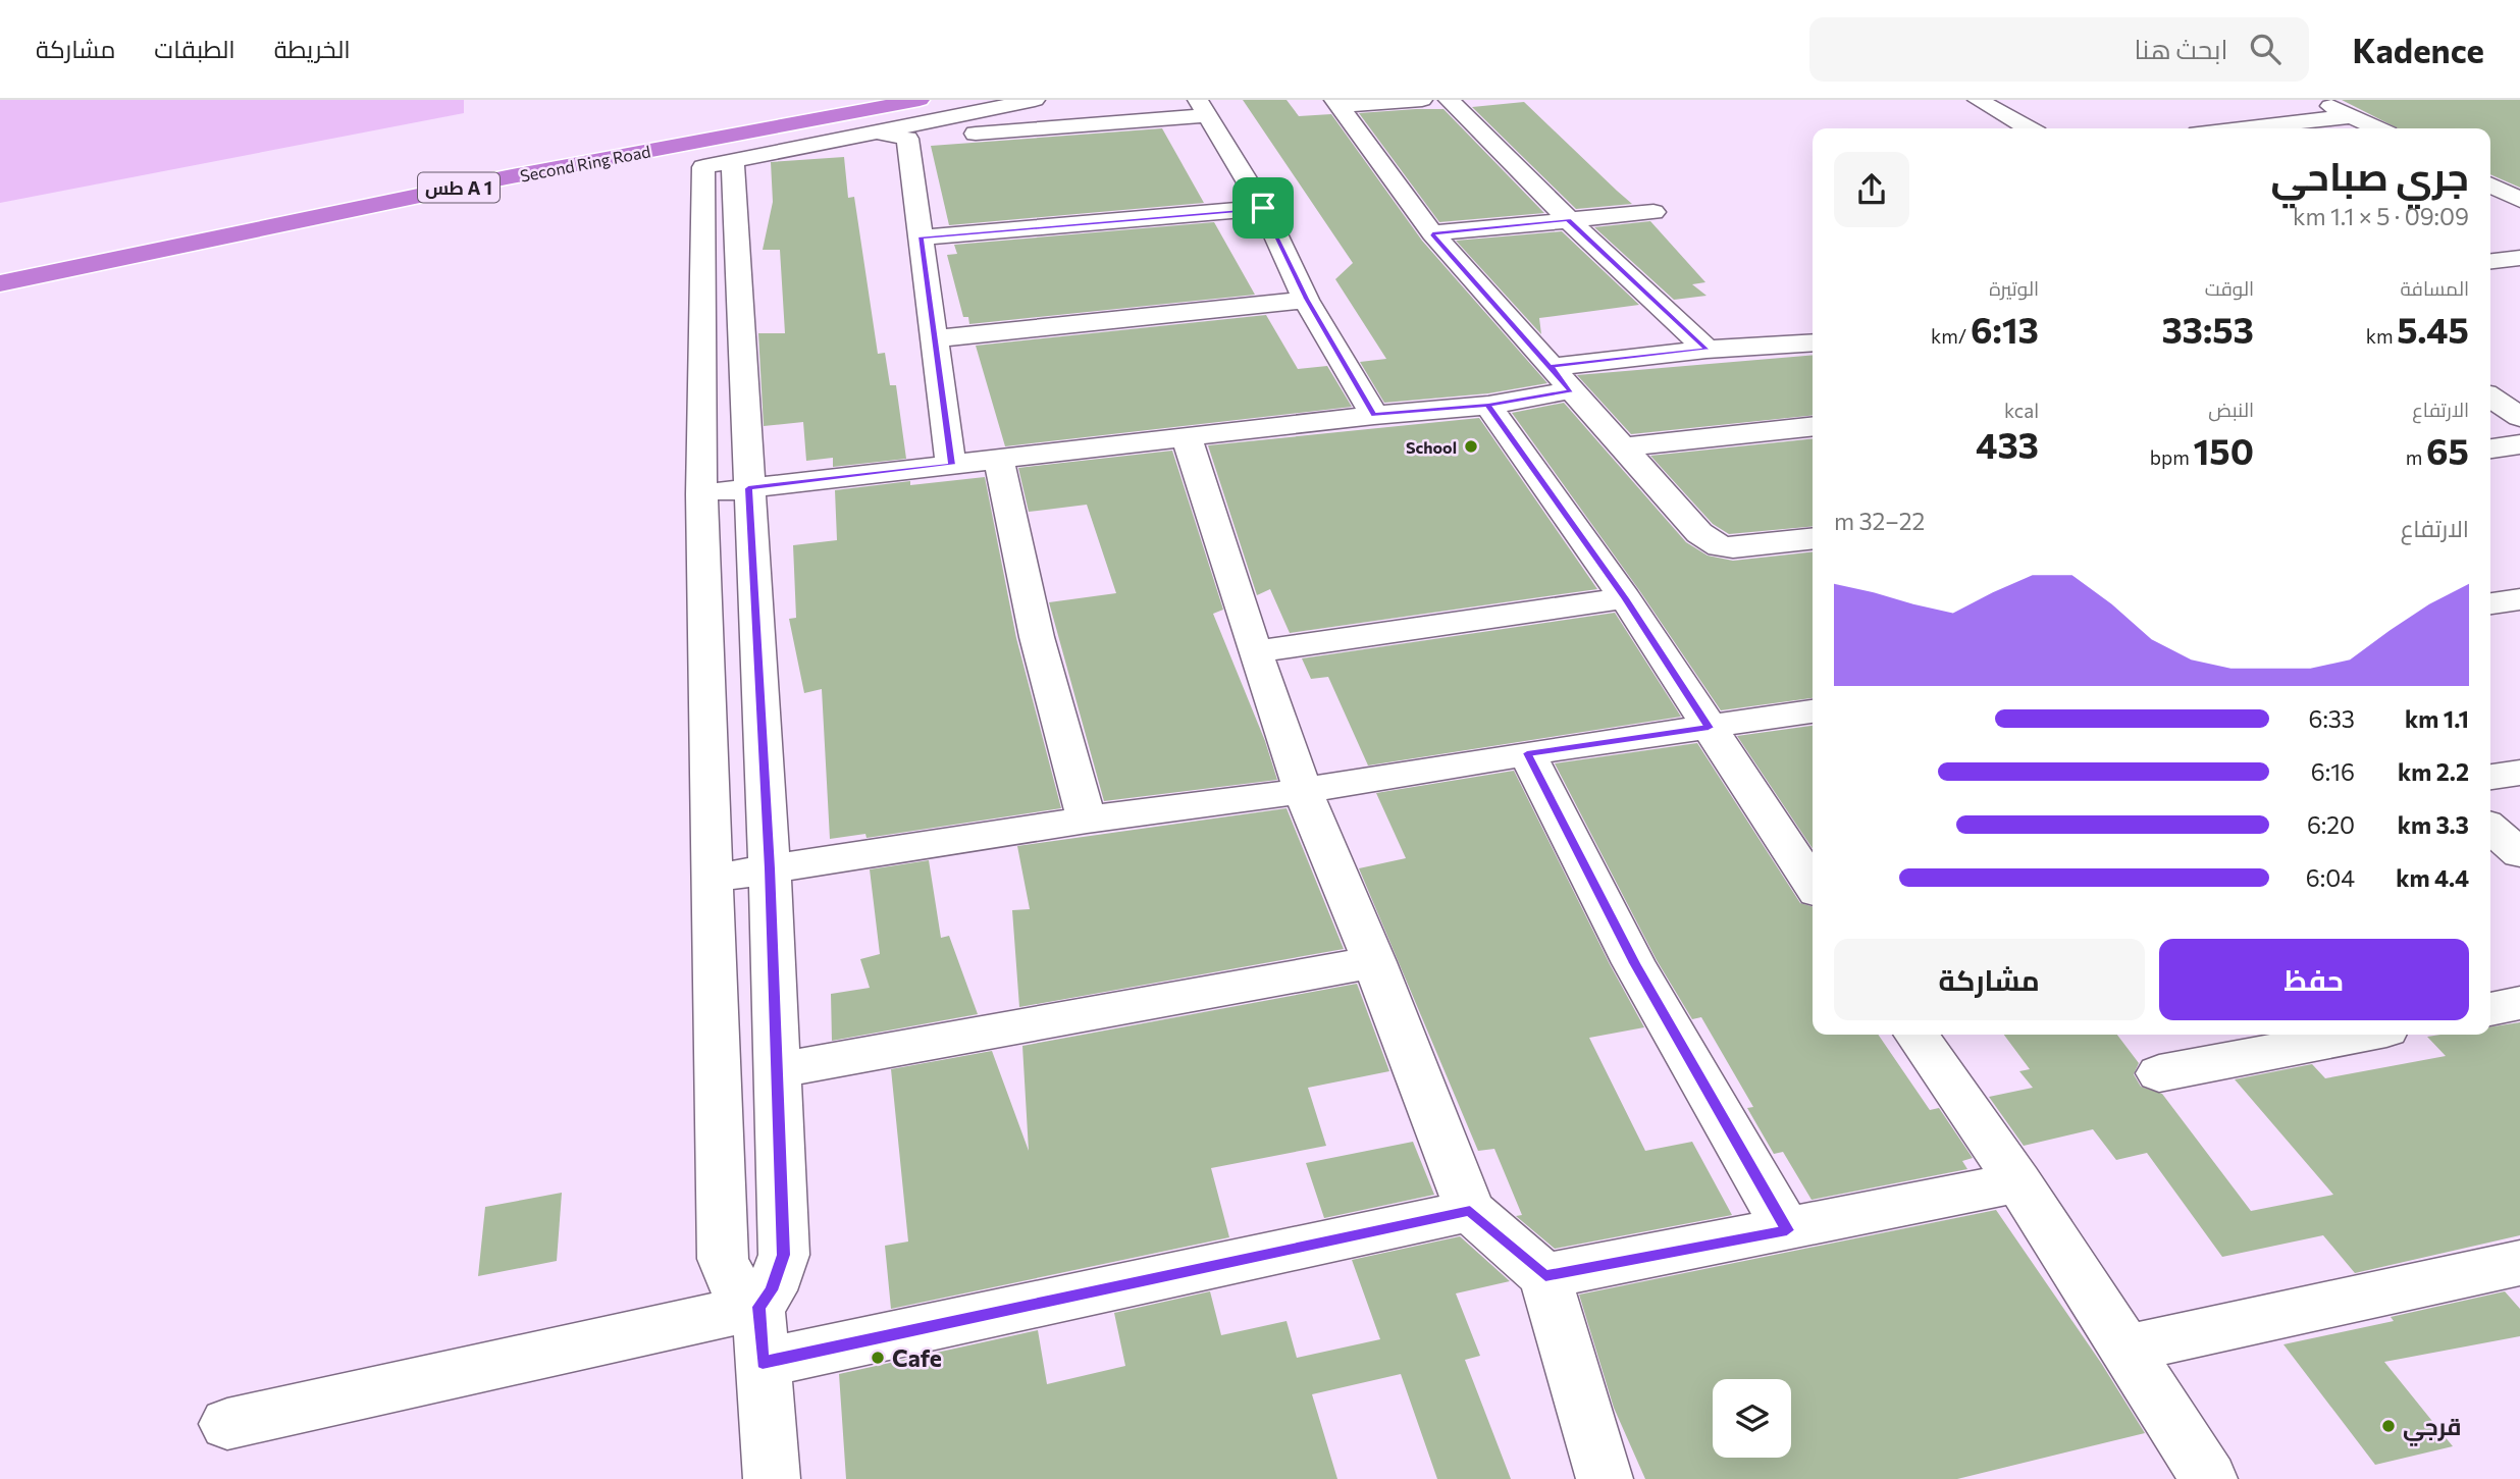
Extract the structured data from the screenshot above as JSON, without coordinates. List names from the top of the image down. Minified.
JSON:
{"streets":{"highway":["Second Ring Road","طس A 1"]},"places":["School","Cafe","قرجي"],"page":{"header":"Kadence","search":"ابحث هنا","nav":["الخريطة","الطبقات","مشاركة"],"heading":["جري صباحي","09:09 · 5 × 1.1 km"],"stats":[["المسافة","5.45 km"],["الوقت","33:53"],["الوتيرة","6:13 /km"],["الارتفاع","65 m"],["النبض","150 bpm"],["kcal","433"]],"chart":["الارتفاع","22–32 m"],"list":[{"name":"1.1 km","note":"6:33"},{"name":"2.2 km","note":"6:16"},{"name":"3.3 km","note":"6:20"},{"name":"4.4 km","note":"6:04"}],"buttons":["حفظ","مشاركة"]}}
